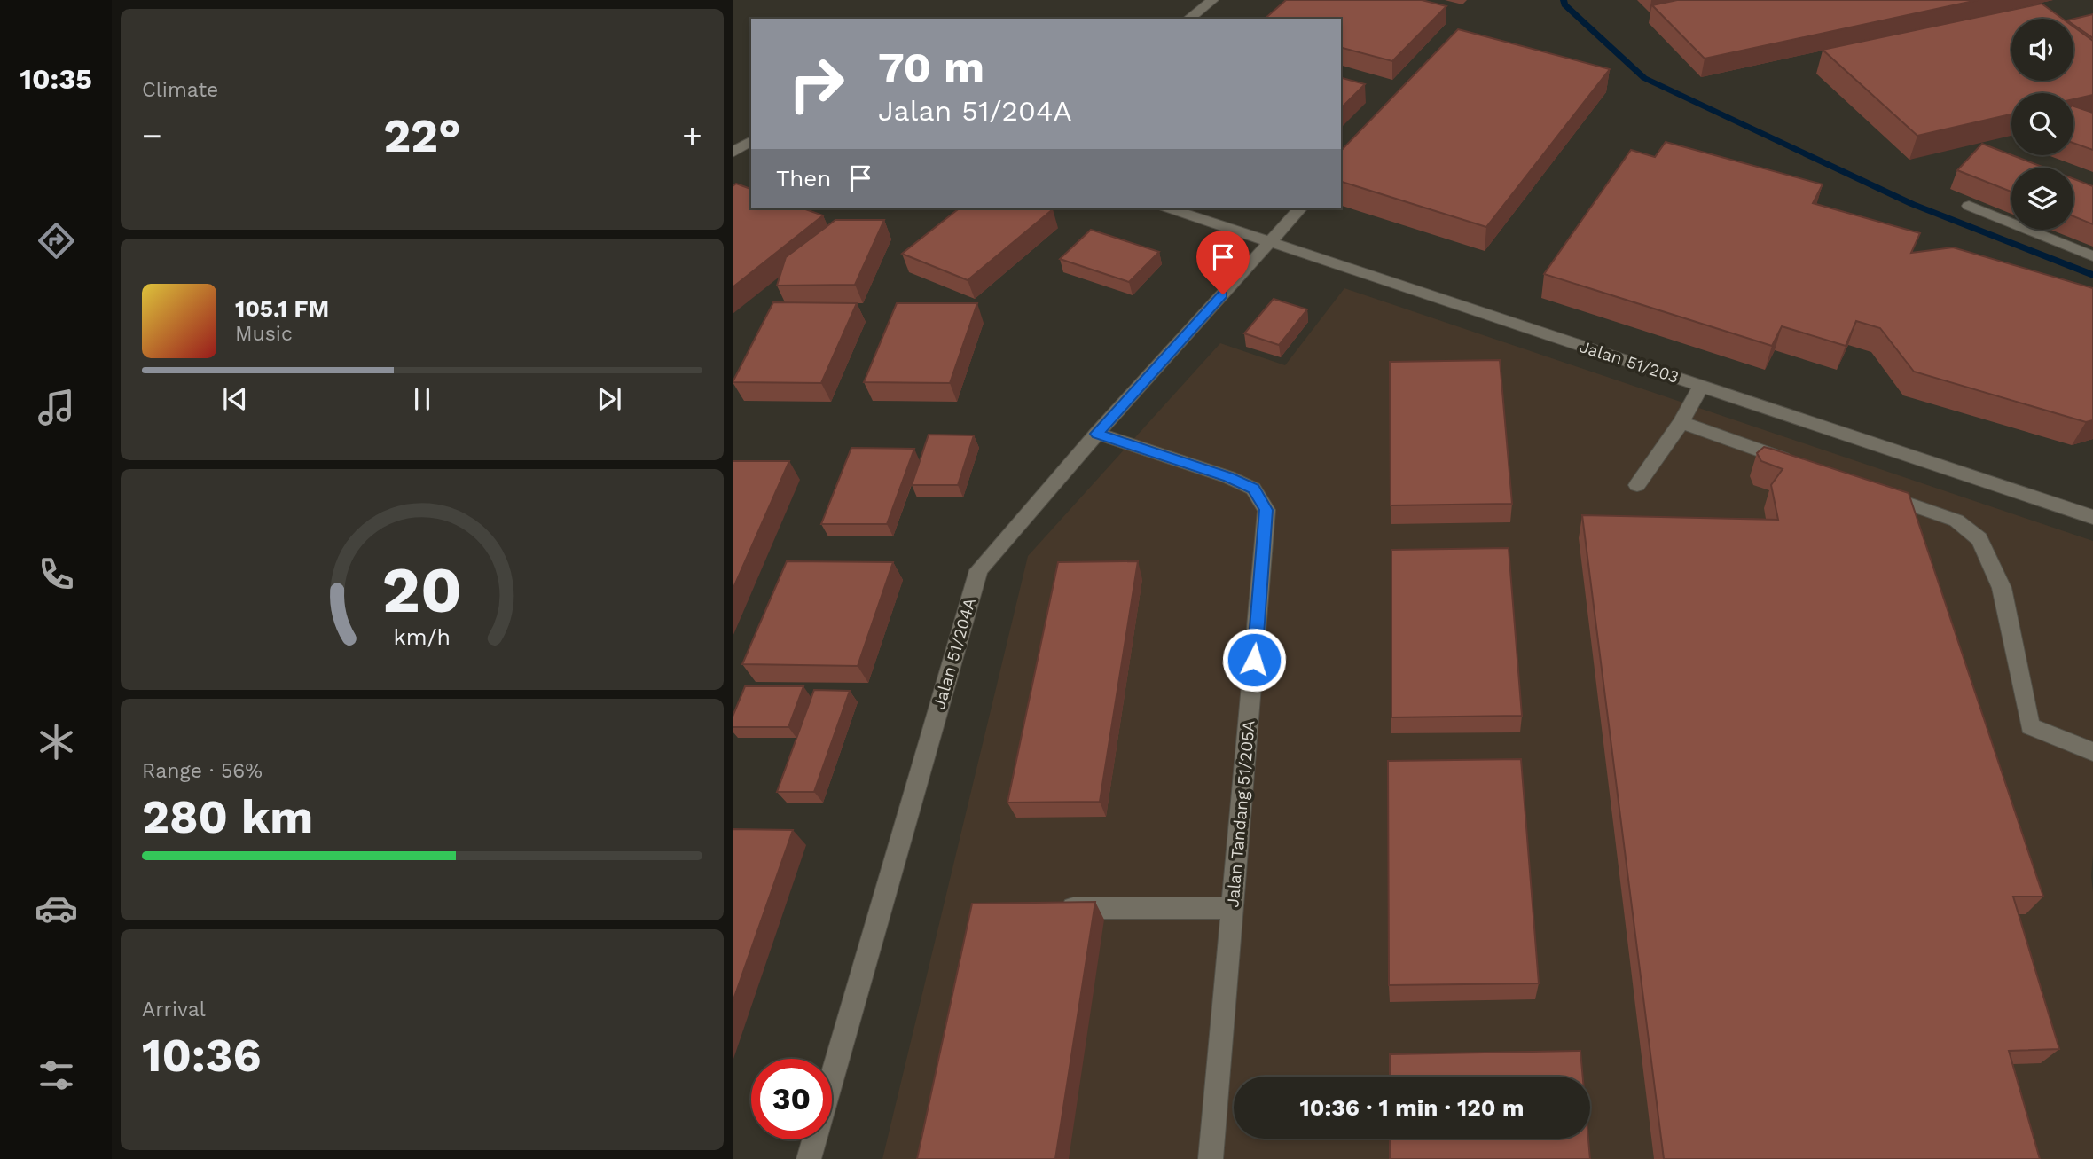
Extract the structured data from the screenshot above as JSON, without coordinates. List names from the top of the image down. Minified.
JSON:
{"streets":{"street":["Jalan 51/203","Jalan 51/204A","Jalan Tandang 51/205A"]},"crossings":[["Jalan 51/203","Jalan 51/204A"],["Jalan 51/204A","Jalan Tandang 51/205A"]],"page":{"tabs":"10:35","tile":["Climate",["Range · 56%","280 km"],["Arrival","10:36"]],"turn":["70 m","Jalan 51/204A"],"heat":["−","22°","+"],"then":"Then","song":["105.1 FM","Music"],"limit":"30","trip":"10:36 · 1 min · 120 m","gauge":["20","km/h"]}}
